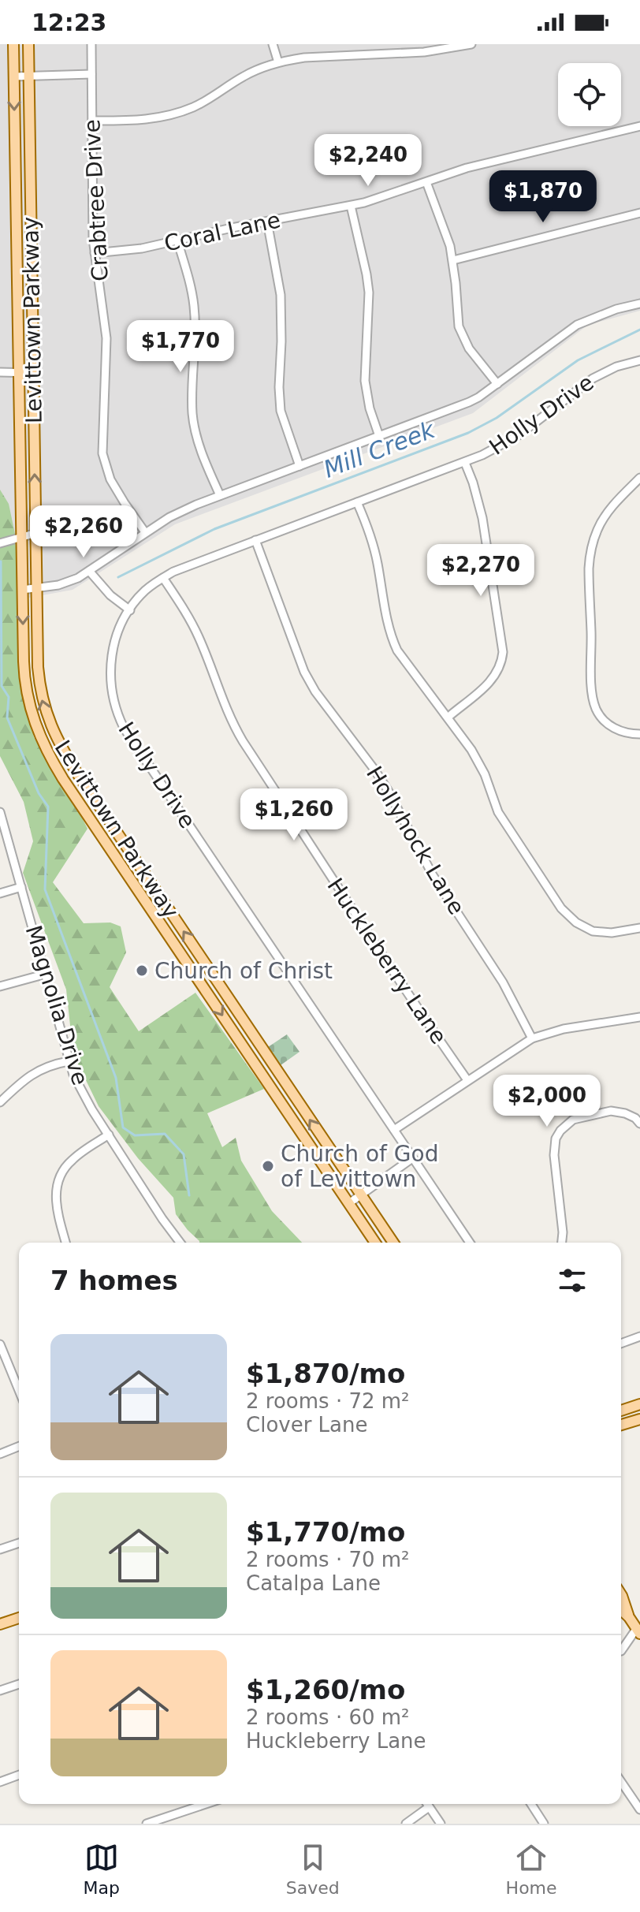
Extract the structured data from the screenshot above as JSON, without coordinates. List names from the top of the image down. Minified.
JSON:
{"streets":{"main road":["Levittown Parkway"],"street":["Crabtree Drive","Coral Lane","Holly Drive","Hollyhock Lane","Huckleberry Lane","Magnolia Drive"]},"crossings":[["Crabtree Drive","Coral Lane"],["Holly Drive","Hollyhock Lane"],["Holly Drive","Huckleberry Lane"]],"water":["Mill Creek"],"places":["Church of Christ","Church of God of Levittown"],"page":{"status":"12:23","price":["$2,240","$1,870","$1,770","$2,260","$2,270","$1,260","$2,000"],"heading":"7 homes","list":[{"name":"$1,870/mo","note":"2 rooms · 72 m² · Clover Lane"},{"name":"$1,770/mo","note":"2 rooms · 70 m² · Catalpa Lane"},{"name":"$1,260/mo","note":"2 rooms · 60 m² · Huckleberry Lane"}],"tabs":["Map","Saved","Home"]}}
